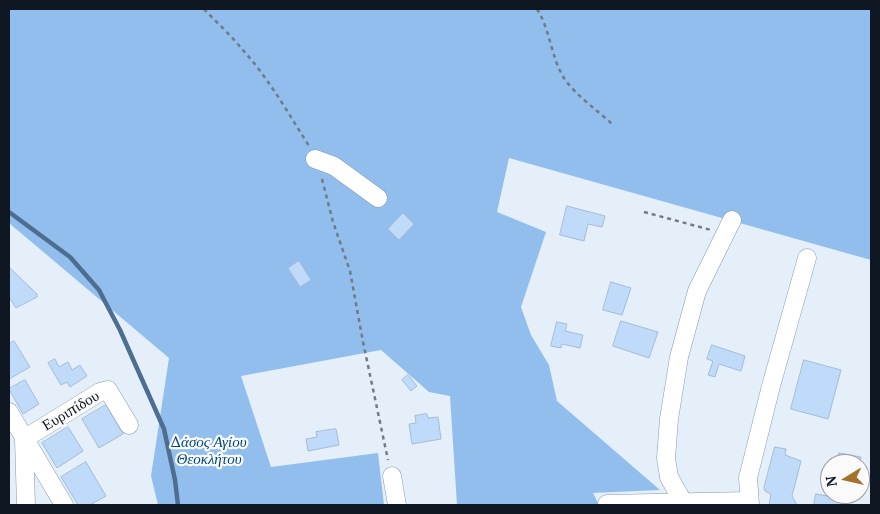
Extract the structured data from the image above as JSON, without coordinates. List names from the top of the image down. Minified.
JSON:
{"streets":{"street":["Ευριπίδου"]},"parks":["Δάσος Αγίου Θεοκλήτου"],"north":"left"}
